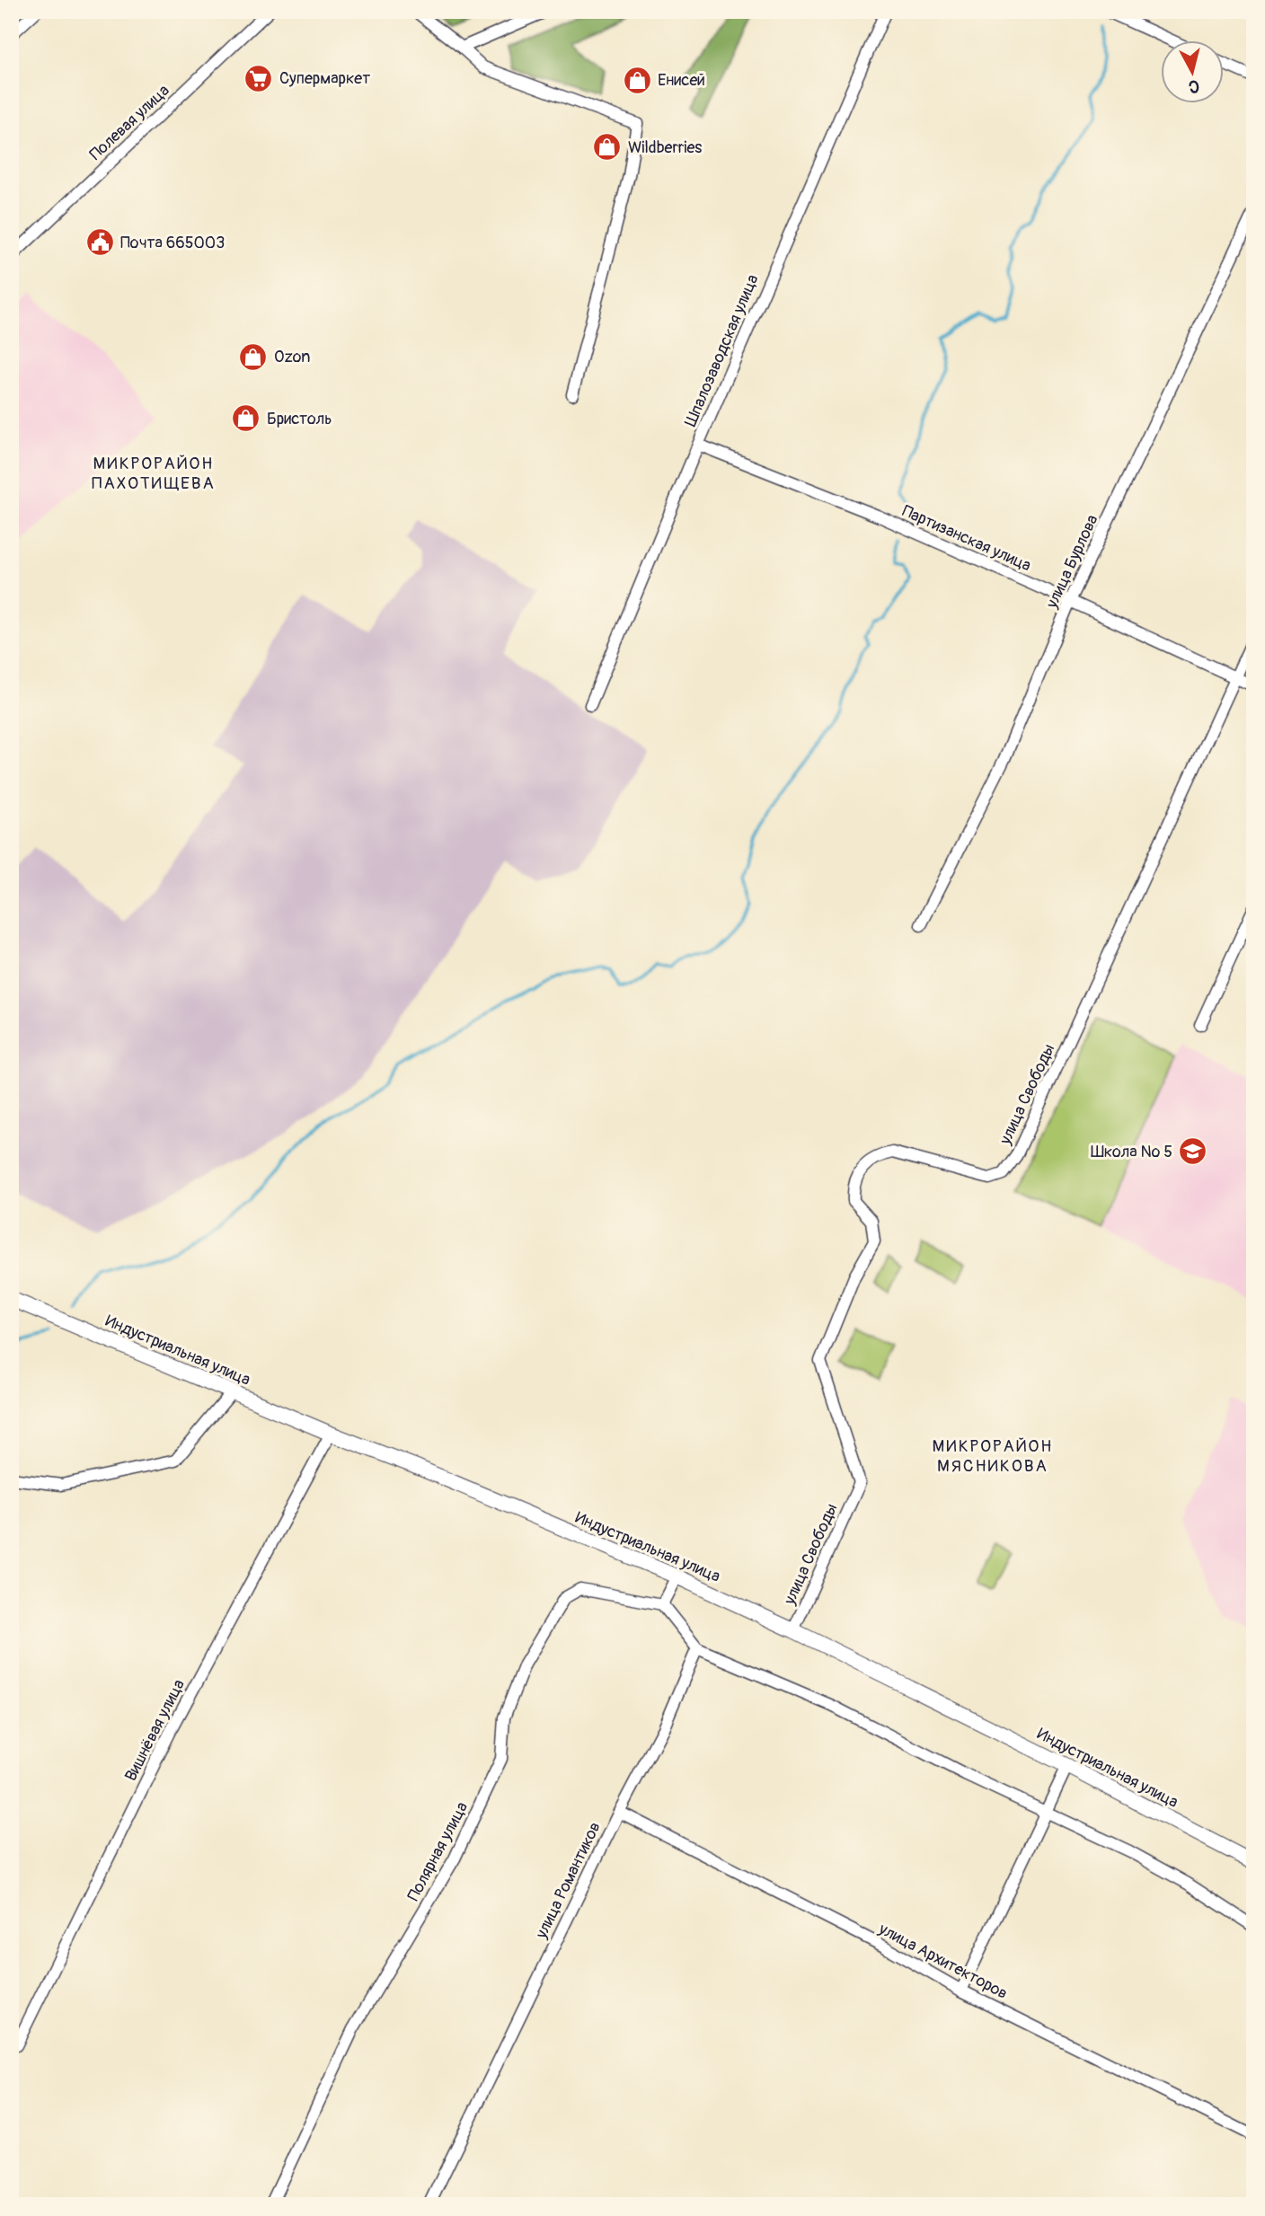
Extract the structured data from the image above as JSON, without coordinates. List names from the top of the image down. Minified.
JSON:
{"streets":{"street":["Полевая улица","Шпалозаводская улица","Партизанская улица","улица Бурлова","улица Свободы","Индустриальная улица","Вишнёвая улица","Полярная улица","улица Романтиков","улица Архитекторов"]},"crossings":[["Шпалозаводская улица","Партизанская улица"],["Партизанская улица","улица Бурлова"],["Партизанская улица","улица Свободы"],["улица Свободы","Индустриальная улица"],["Индустриальная улица","Вишнёвая улица"],["улица Романтиков","улица Архитекторов"]],"districts":["МИКРОРАЙОН ПАХОТИЩЕВА","МИКРОРАЙОН МЯСНИКОВА"],"places":{"supermarket":["Супермаркет"],"shop":["Енисей","Wildberries","Ozon","Бристоль"],"public building":["Почта 665003"],"school or university":["Школа № 5"]},"north":"bottom"}
